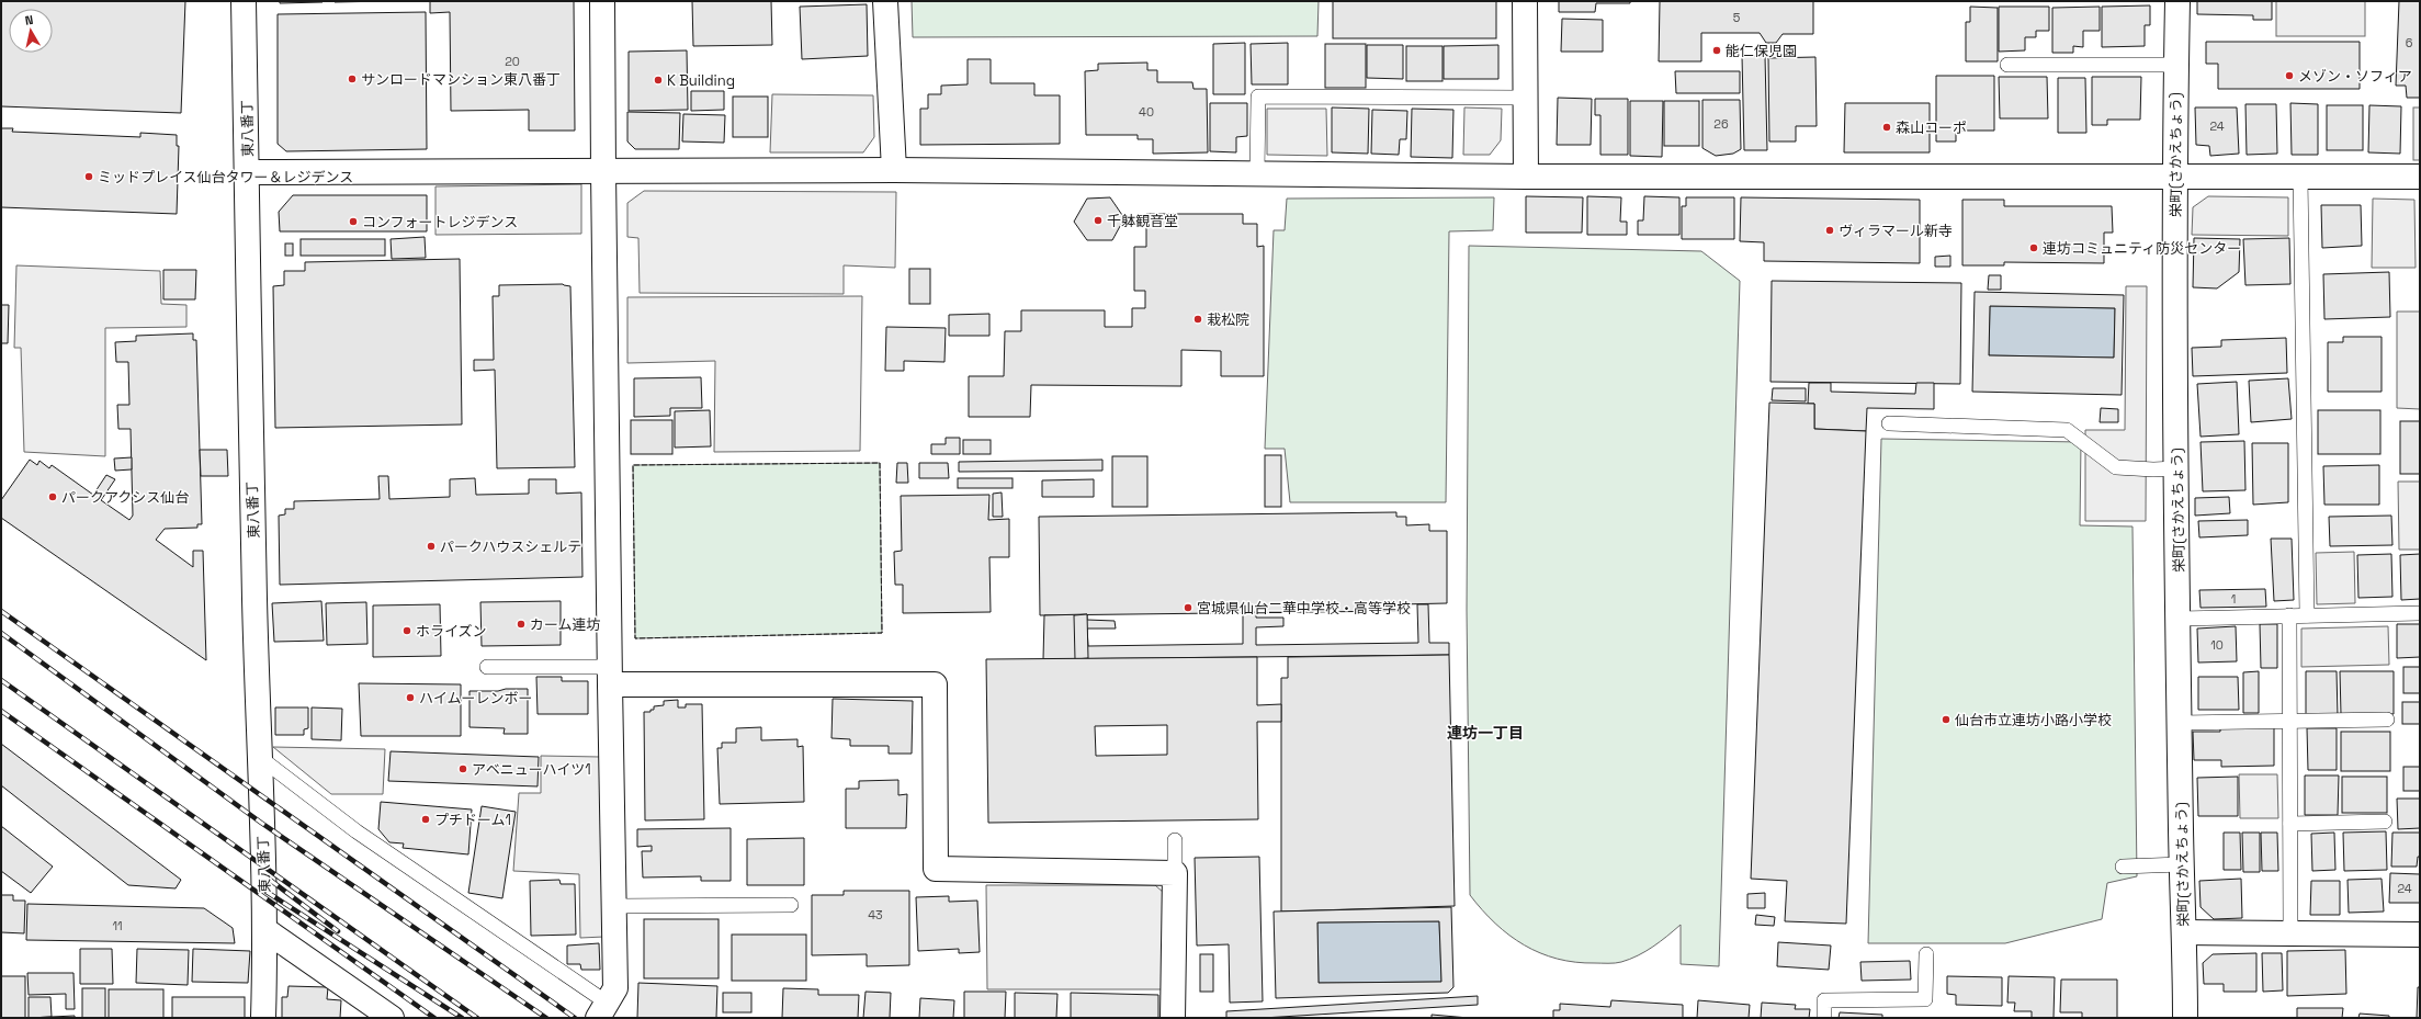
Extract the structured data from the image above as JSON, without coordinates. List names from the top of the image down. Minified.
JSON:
{"streets":{"street":["東八番丁","栄町(さかえちょう)"]},"districts":["連坊一丁目"],"places":["能仁保児園","メゾン・ソフィア","サンロードマンション東八番丁","K Building","森山コーポ","ミッドプレイス仙台タワー＆レジデンス","千躰観音堂","コンフォートレジデンス","ヴィラマール新寺","連坊コミュニティ防災センター","栽松院","パークアクシス仙台","パークハウスシェルテ","宮城県仙台二華中学校・高等学校","カーム連坊","ホライズン","ハイムーレンボー","仙台市立連坊小路小学校","アベニューハイツ1","プチドーム1"],"house_numbers":["5","6","20","40","26","24","1","10","24","43","11"],"north":"top"}
